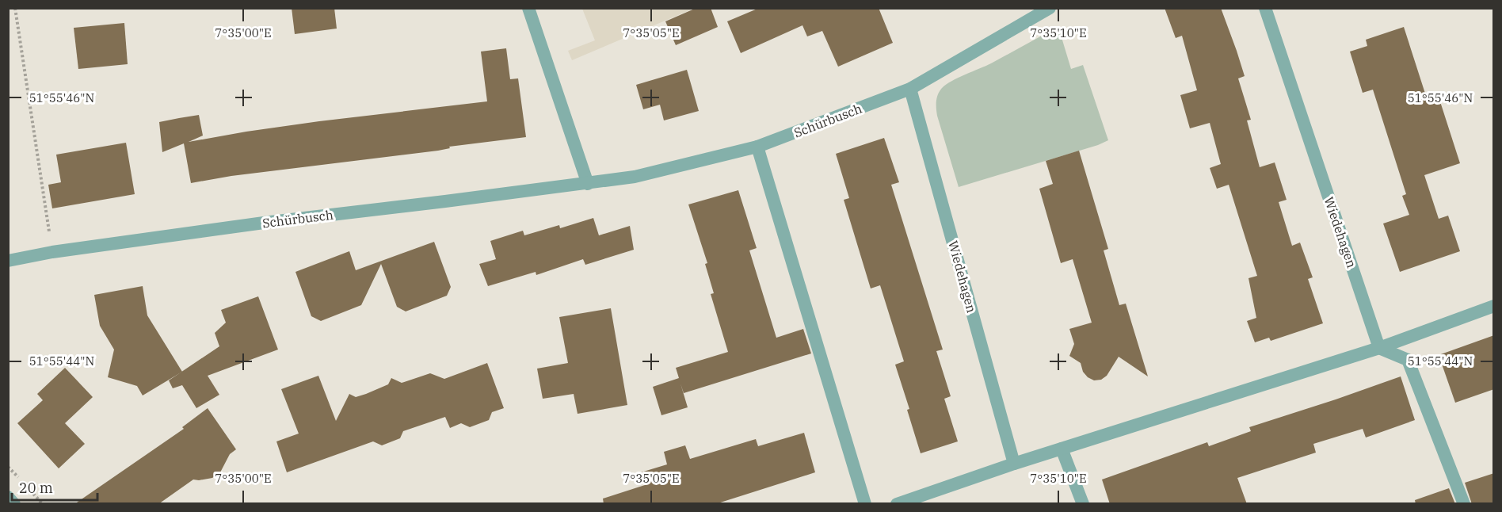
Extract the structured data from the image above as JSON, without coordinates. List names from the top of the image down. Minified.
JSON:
{"streets":{"street":["Schürbusch","Wiedehagen"]},"crossings":[["Schürbusch","Wiedehagen"]],"scale_bar":"20 m","coordinates":["7°35'00\"E","7°35'05\"E","7°35'10\"E","51°55'46\"N","51°55'44\"N"]}
